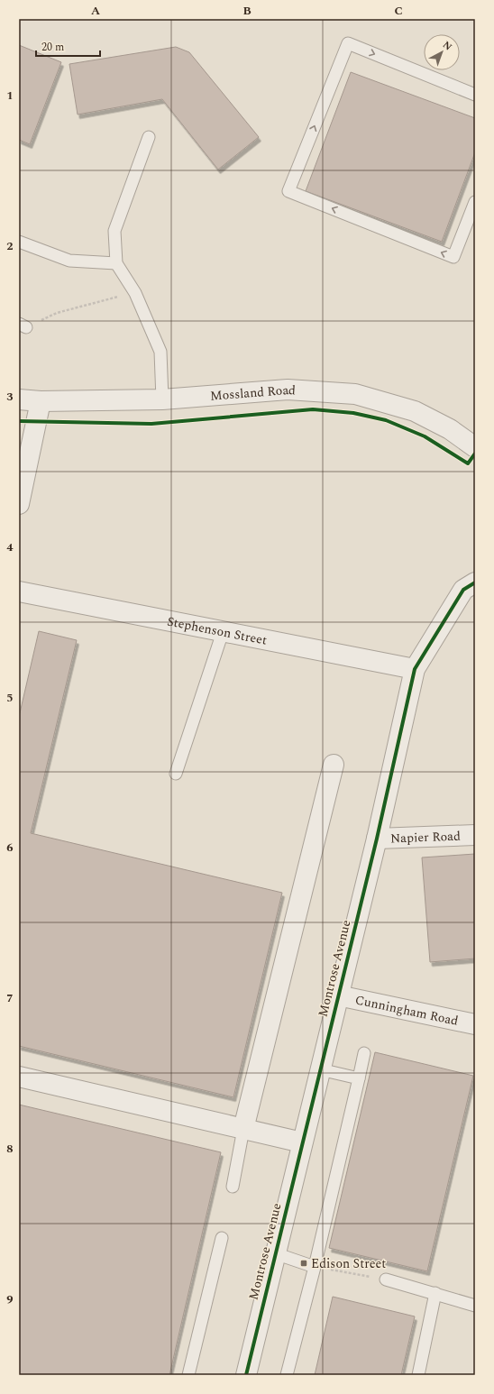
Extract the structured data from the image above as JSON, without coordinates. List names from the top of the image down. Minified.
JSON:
{"streets":{"street":["Mossland Road","Stephenson Street","Napier Road","Montrose Avenue","Cunningham Road"]},"crossings":[["Stephenson Street","Montrose Avenue"],["Napier Road","Montrose Avenue"],["Montrose Avenue","Cunningham Road"]],"places":{"transit":["Edison Street"]},"scale_bar":"20 m","north":"top right","grid":{"columns":["A","B","C"],"rows":["1","2","3","4","5","6","7","8","9"]}}
